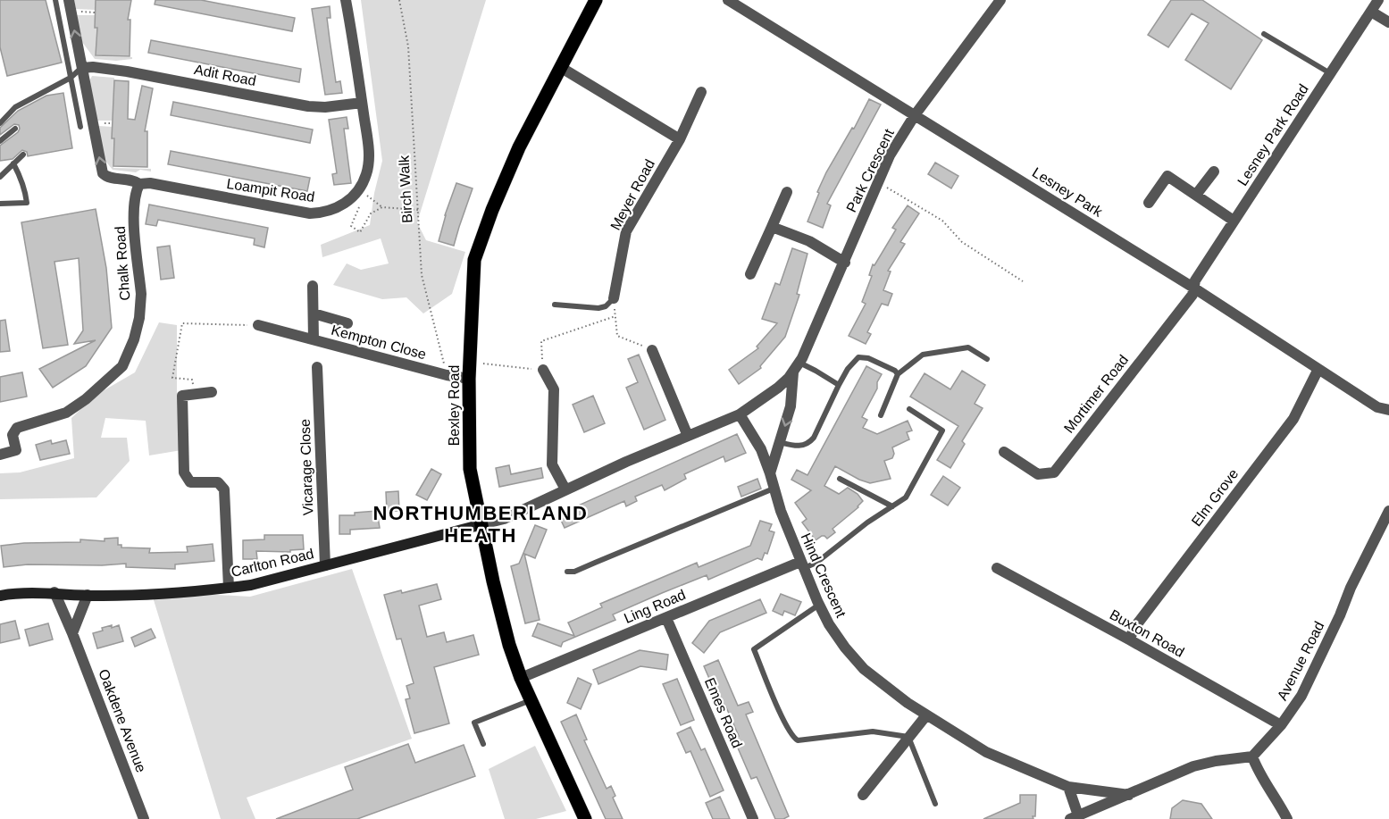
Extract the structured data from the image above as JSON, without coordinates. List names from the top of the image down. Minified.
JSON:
{"streets":{"main road":["Bexley Road"],"street":["Adit Road","Lesney Park Road","Park Crescent","Loampit Road","Lesney Park","Meyer Road","Chalk Road","Kempton Close","Mortimer Road","Vicarage Close","Elm Grove","Carlton Road","Hind Crescent","Ling Road","Buxton Road","Avenue Road","Emes Road","Oakdene Avenue"],"path":["Birch Walk"]},"crossings":[["Adit Road","Loampit Road"],["Lesney Park Road","Lesney Park"],["Lesney Park Road","Mortimer Road"],["Park Crescent","Lesney Park"],["Park Crescent","Bexley Road"],["Park Crescent","Carlton Road"],["Park Crescent","Hind Crescent"],["Birch Walk","Kempton Close"],["Loampit Road","Chalk Road"],["Lesney Park","Mortimer Road"],["Lesney Park","Elm Grove"],["Kempton Close","Bexley Road"],["Bexley Road","Carlton Road"],["Bexley Road","Ling Road"],["Vicarage Close","Carlton Road"],["Elm Grove","Buxton Road"],["Carlton Road","Oakdene Avenue"],["Hind Crescent","Ling Road"],["Ling Road","Emes Road"],["Buxton Road","Avenue Road"]],"districts":["NORTHUMBERLAND HEATH"]}
